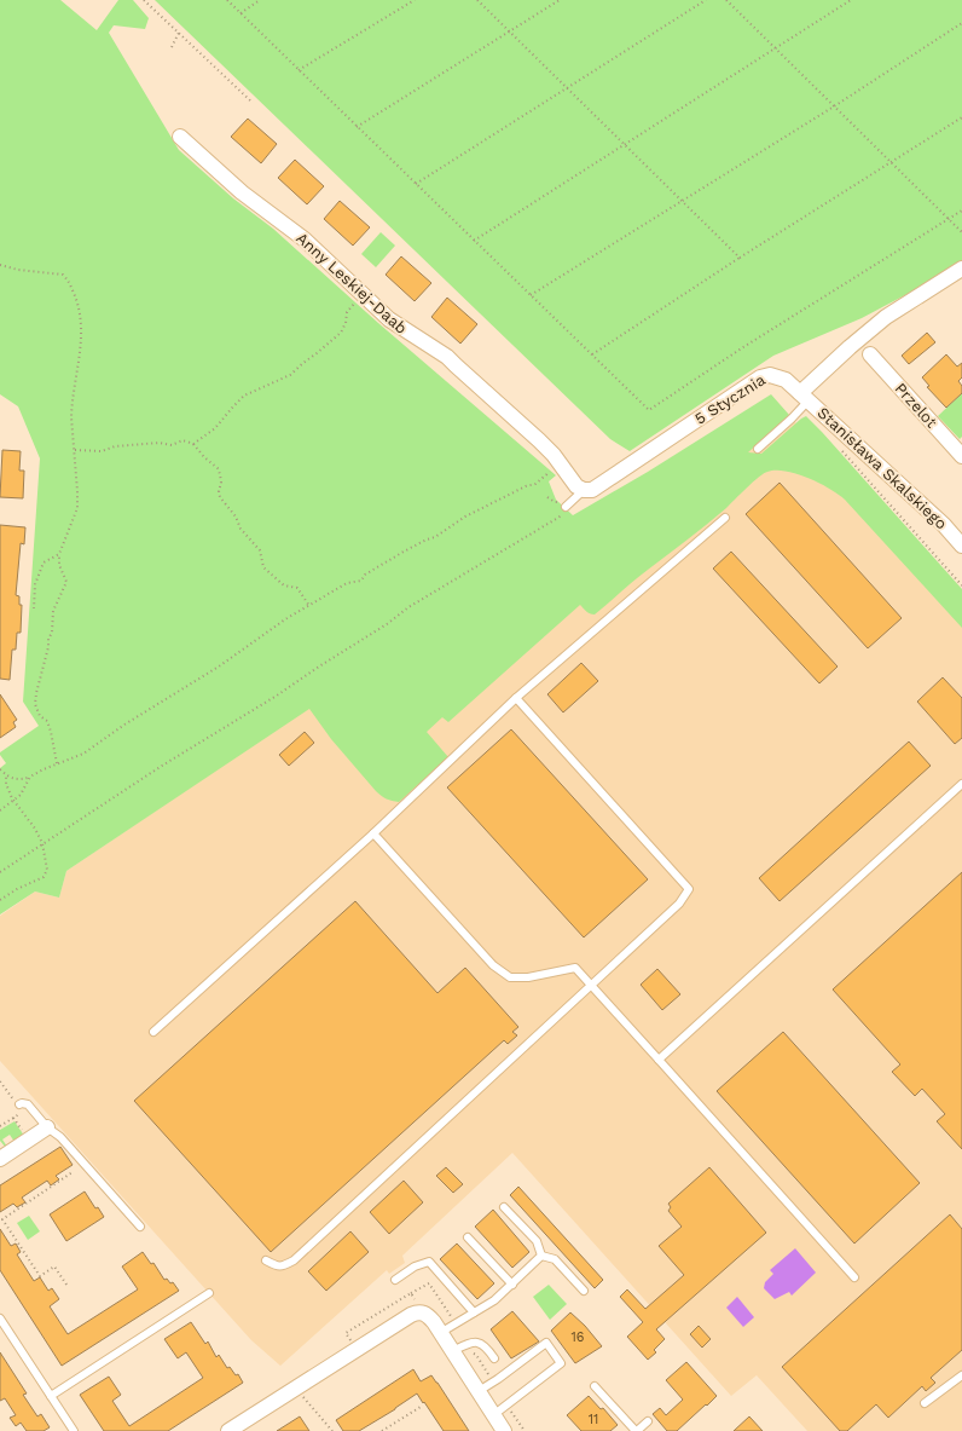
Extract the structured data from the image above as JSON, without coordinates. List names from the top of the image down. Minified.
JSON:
{"streets":{"street":["Anny Leskiej-Daab","5 Stycznia","Przelot","Stanisława Skalskiego"]},"crossings":[["Anny Leskiej-Daab","5 Stycznia"],["5 Stycznia","Stanisława Skalskiego"]],"house_numbers":["16","11"]}
